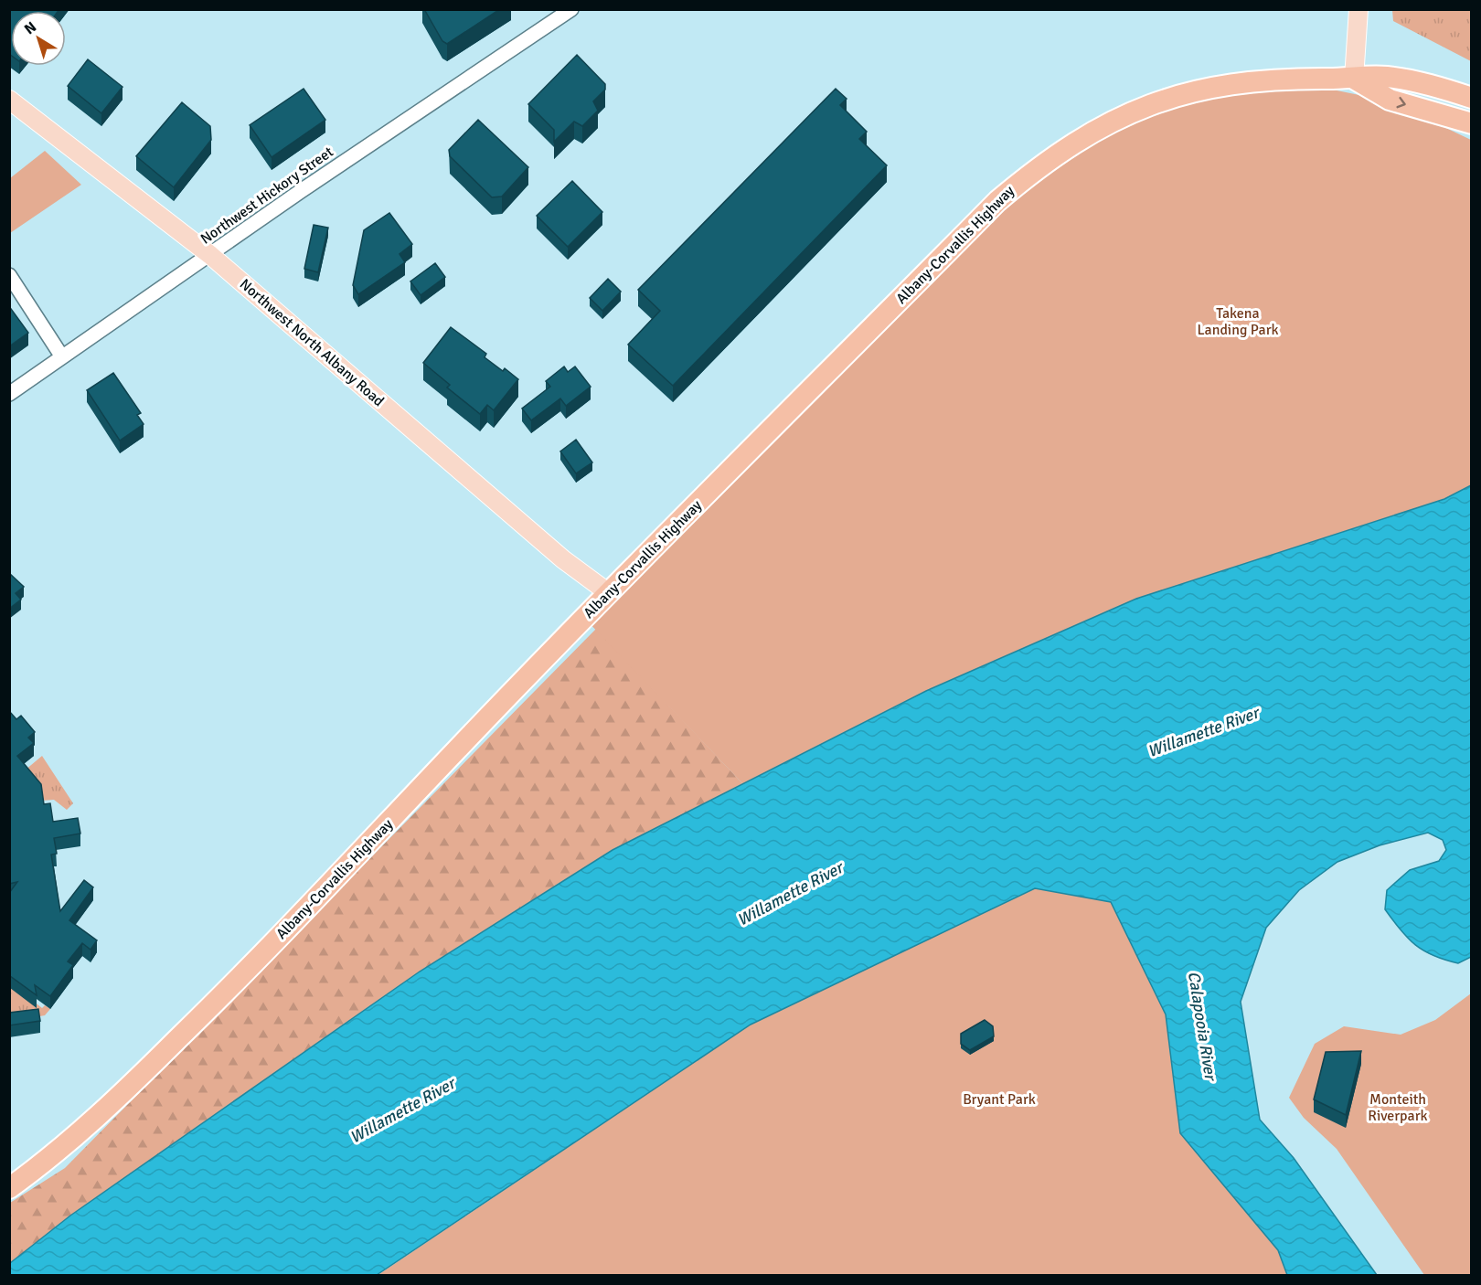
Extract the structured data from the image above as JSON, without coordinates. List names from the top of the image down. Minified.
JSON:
{"streets":{"highway":["Albany-Corvallis Highway"],"main road":["Northwest North Albany Road"],"street":["Northwest Hickory Street"]},"crossings":[["Northwest Hickory Street","Northwest North Albany Road"],["Albany-Corvallis Highway","Northwest North Albany Road"]],"water":["Willamette River","Calapooia River"],"parks":["Takena Landing Park","Bryant Park","Monteith Riverpark"],"north":"top left"}
